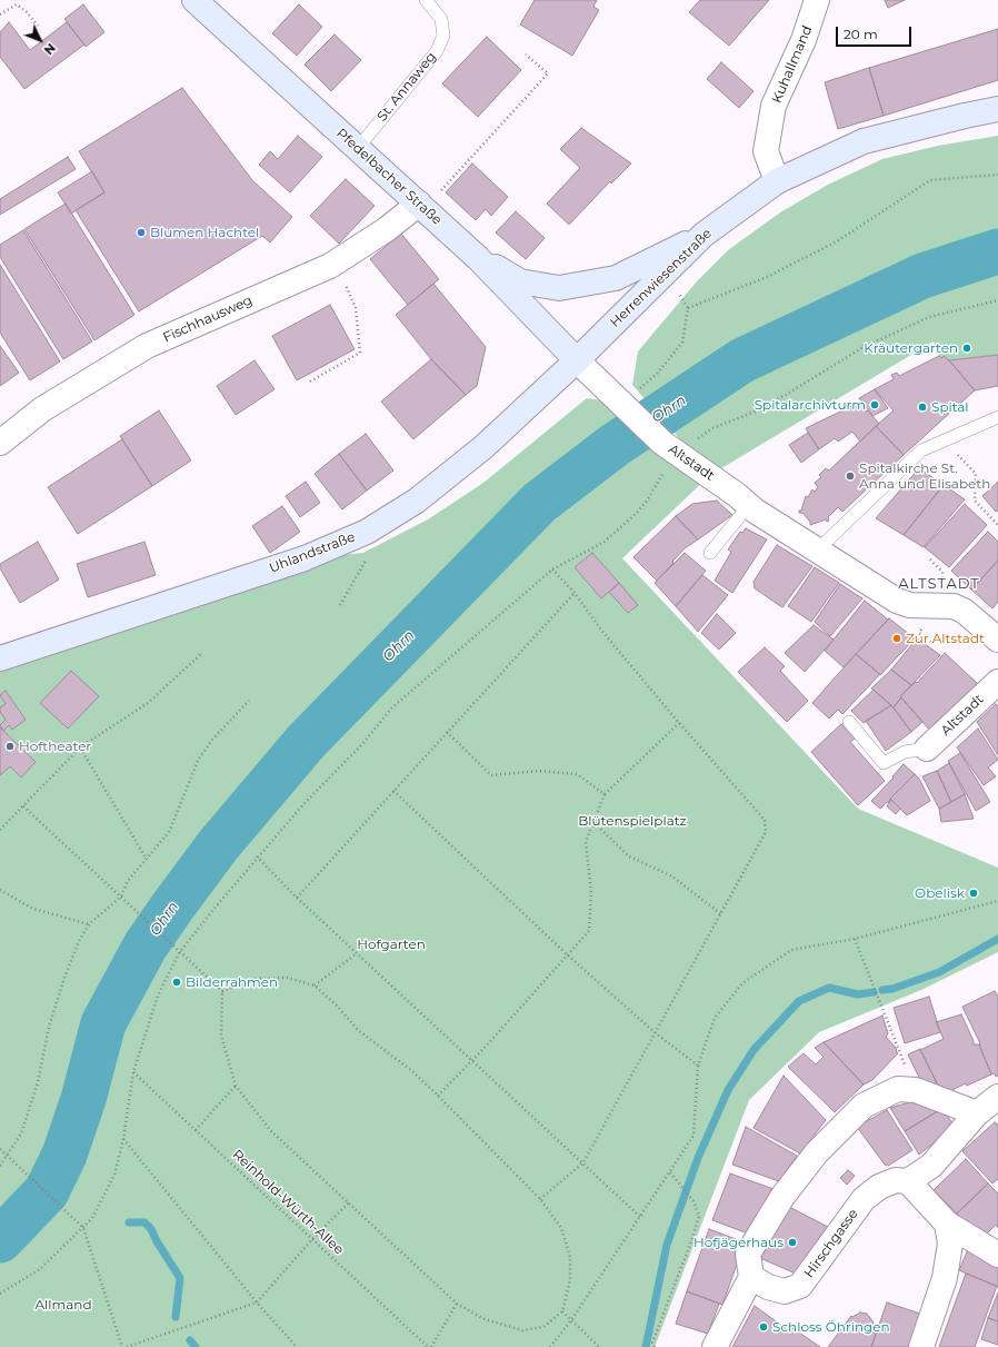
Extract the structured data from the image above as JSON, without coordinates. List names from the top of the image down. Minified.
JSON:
{"streets":{"main road":["Pfedelbacher Straße","Herrenwiesenstraße","Uhlandstraße"],"street":["Kuhallmand","Fischhausweg","Altstadt","Hirschgasse"],"lane":["St. Annaweg"],"path":["Reinhold-Würth-Allee"]},"crossings":[["Kuhallmand","Herrenwiesenstraße"],["St. Annaweg","Pfedelbacher Straße"],["Pfedelbacher Straße","Herrenwiesenstraße"],["Pfedelbacher Straße","Fischhausweg"],["Pfedelbacher Straße","Altstadt"],["Pfedelbacher Straße","Uhlandstraße"],["Herrenwiesenstraße","Altstadt"],["Herrenwiesenstraße","Uhlandstraße"],["Altstadt","Uhlandstraße"]],"districts":["ALTSTADT"],"water":["Ohrn"],"parks":["Blütenspielplatz","Hofgarten","Allmand"],"places":["Blumen Hachtel","Kräutergarten","Spitalarchivturm","Spital","Spitalkirche St. Anna und Elisabeth","Zur Altstadt","Hoftheater","Obelisk","Bilderrahmen","Hofjägerhaus","Schloss Öhringen"],"scale_bar":"20 m","north":"bottom right"}
